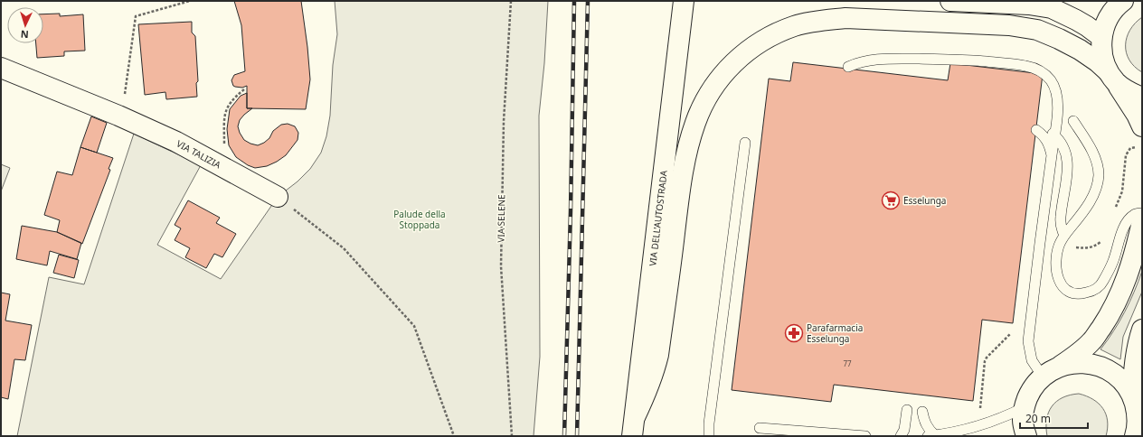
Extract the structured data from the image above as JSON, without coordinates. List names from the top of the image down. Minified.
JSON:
{"streets":{"main road":["VIA TALIZIA","VIA DELL'AUTOSTRADA"],"path":["VIA SELENE"]},"parks":["Palude della Stoppada"],"places":{"supermarket":["Esselunga"],"pharmacy":["Parafarmacia Esselunga"]},"house_numbers":["77"],"scale_bar":"20 m","north":"bottom"}
